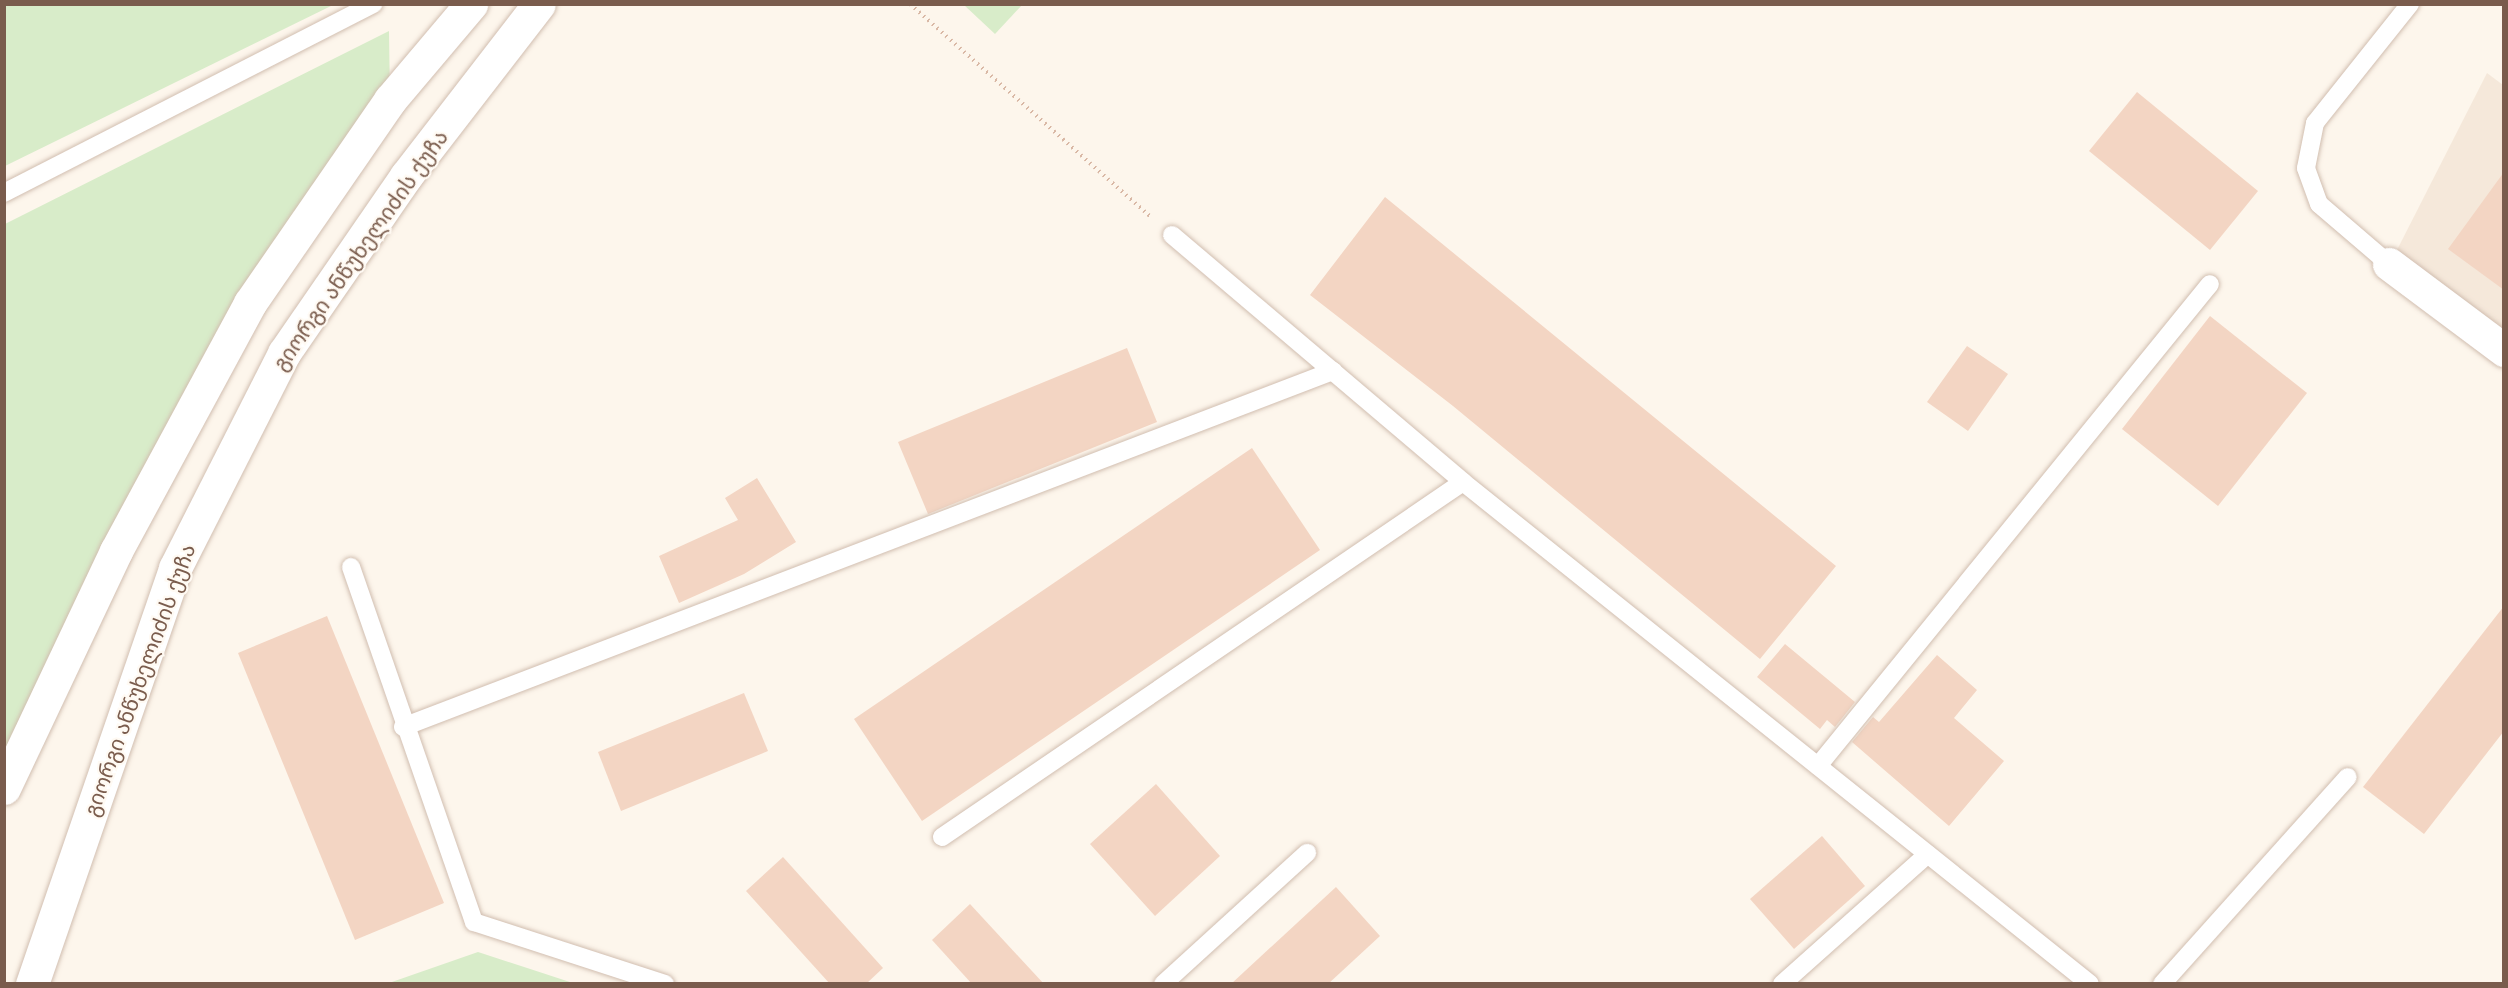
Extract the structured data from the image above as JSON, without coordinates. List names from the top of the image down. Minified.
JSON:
{"streets":{"main road":["გიორგი ანწუხელიძის ქუჩა"]}}
